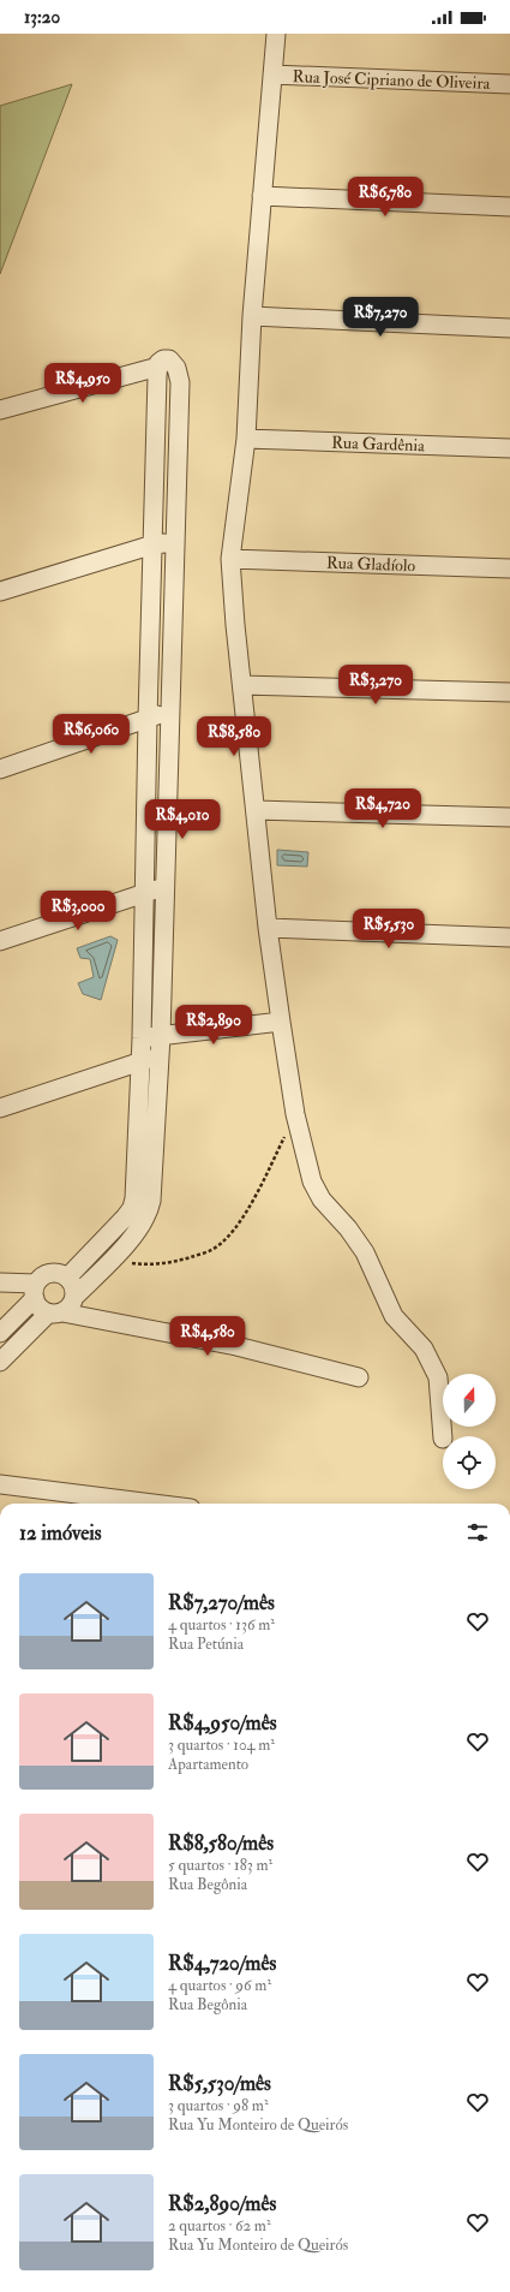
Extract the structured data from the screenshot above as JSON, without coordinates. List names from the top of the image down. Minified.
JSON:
{"streets":{"street":["Rua José Cipriano de Oliveira","Rua Gardênia","Rua Gladíolo"]},"north":"top","page":{"status":"13:20","price":["R$6,780","R$7,270","R$4,950","R$3,270","R$6,060","R$8,580","R$4,720","R$4,010","R$3,000","R$5,530","R$2,890","R$4,580"],"heading":"12 imóveis","list":[{"name":"R$7,270/mês","note":"4 quartos · 136 m² · Rua Petúnia"},{"name":"R$4,950/mês","note":"3 quartos · 104 m² · Apartamento"},{"name":"R$8,580/mês","note":"5 quartos · 183 m² · Rua Begônia"},{"name":"R$4,720/mês","note":"4 quartos · 96 m² · Rua Begônia"},{"name":"R$5,530/mês","note":"3 quartos · 98 m² · Rua Yu Monteiro de Queirós"},{"name":"R$2,890/mês","note":"2 quartos · 62 m² · Rua Yu Monteiro de Queirós"}]}}
